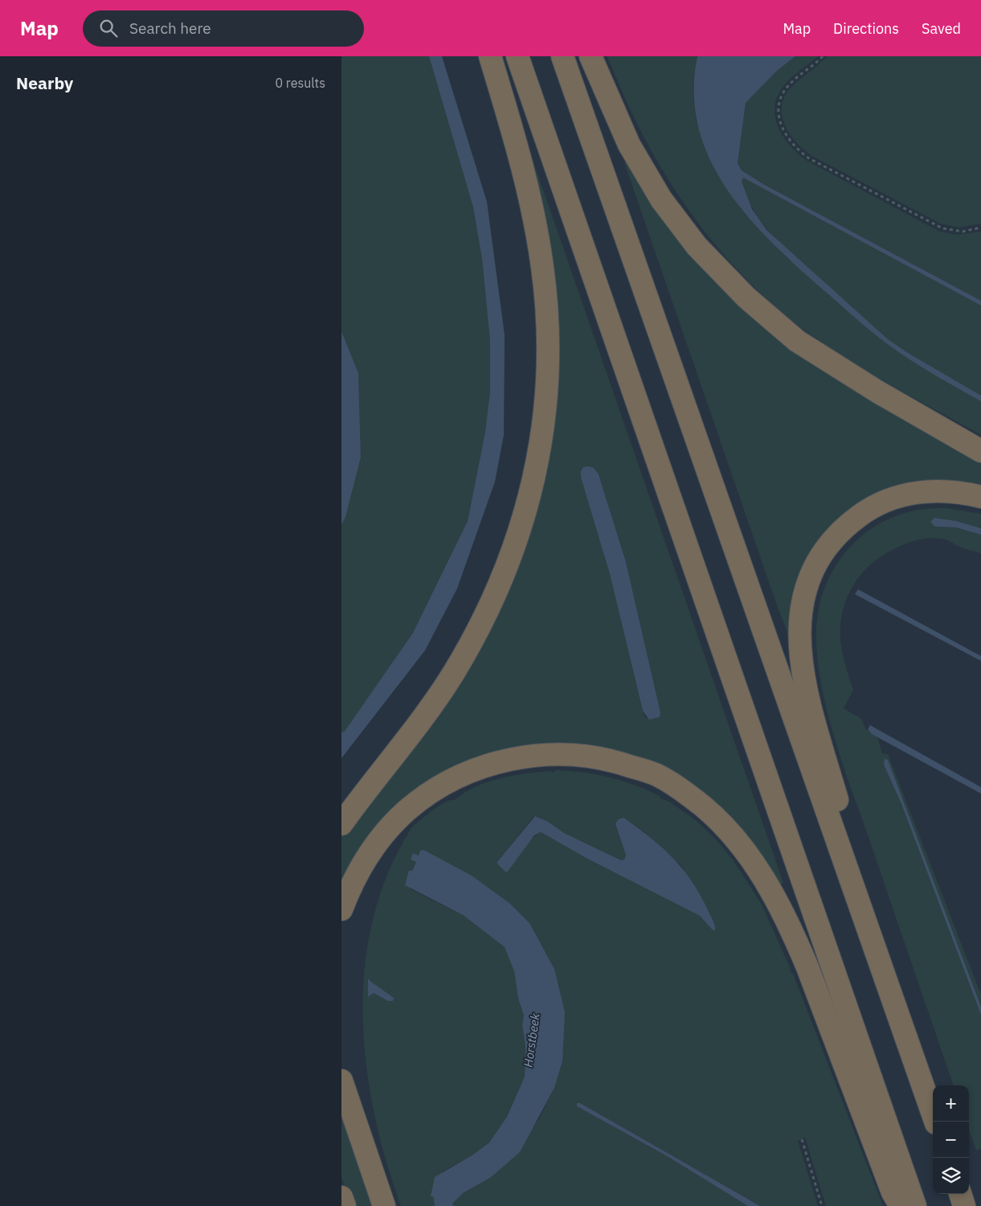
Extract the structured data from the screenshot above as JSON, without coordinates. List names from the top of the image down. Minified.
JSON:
{"water":["Horstbeek"],"page":{"header":"Map","search":"Search here","nav":["Map","Directions","Saved"],"heading":["Nearby","0 results"],"map_buttons":["+","−"]}}
